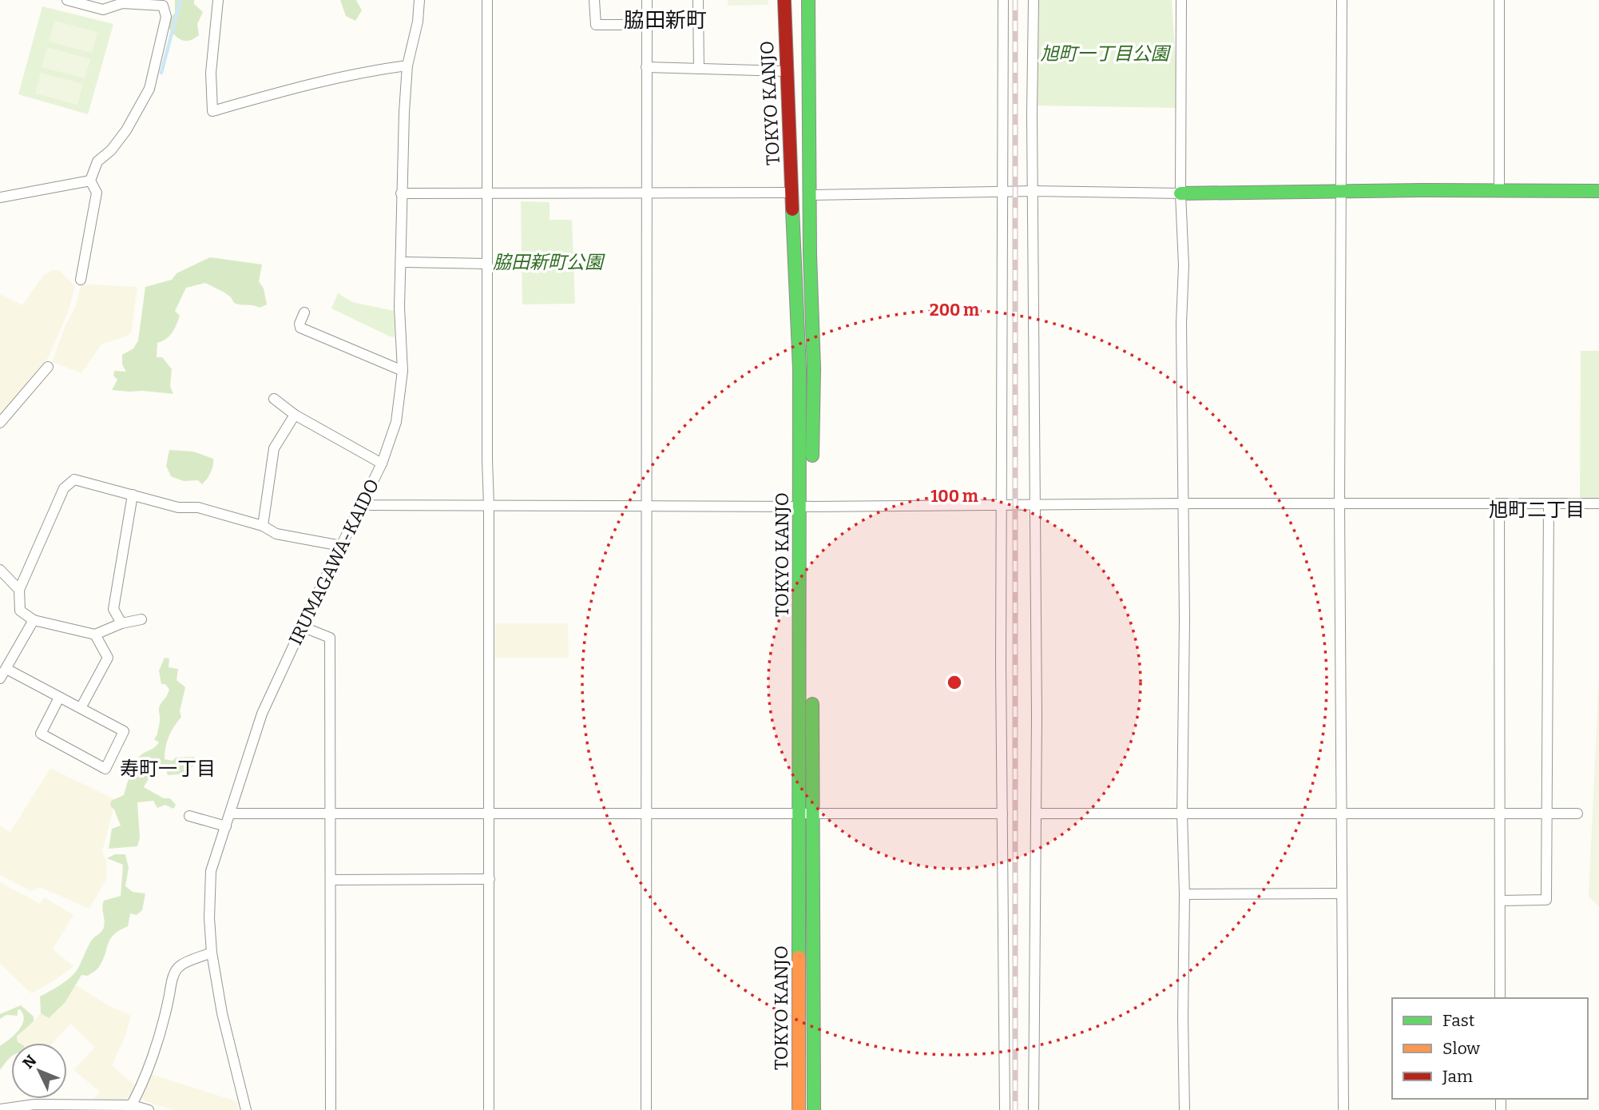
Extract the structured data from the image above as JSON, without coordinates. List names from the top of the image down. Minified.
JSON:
{"streets":{"main road":["TOKYO KANJO"],"street":["IRUMAGAWA-KAIDO"]},"districts":["脇田新町","旭町二丁目","寿町一丁目"],"parks":["旭町一丁目公園","脇田新町公園"],"legend":["Fast","Slow","Jam"],"north":"top left","rings":["200 m","100 m"]}
